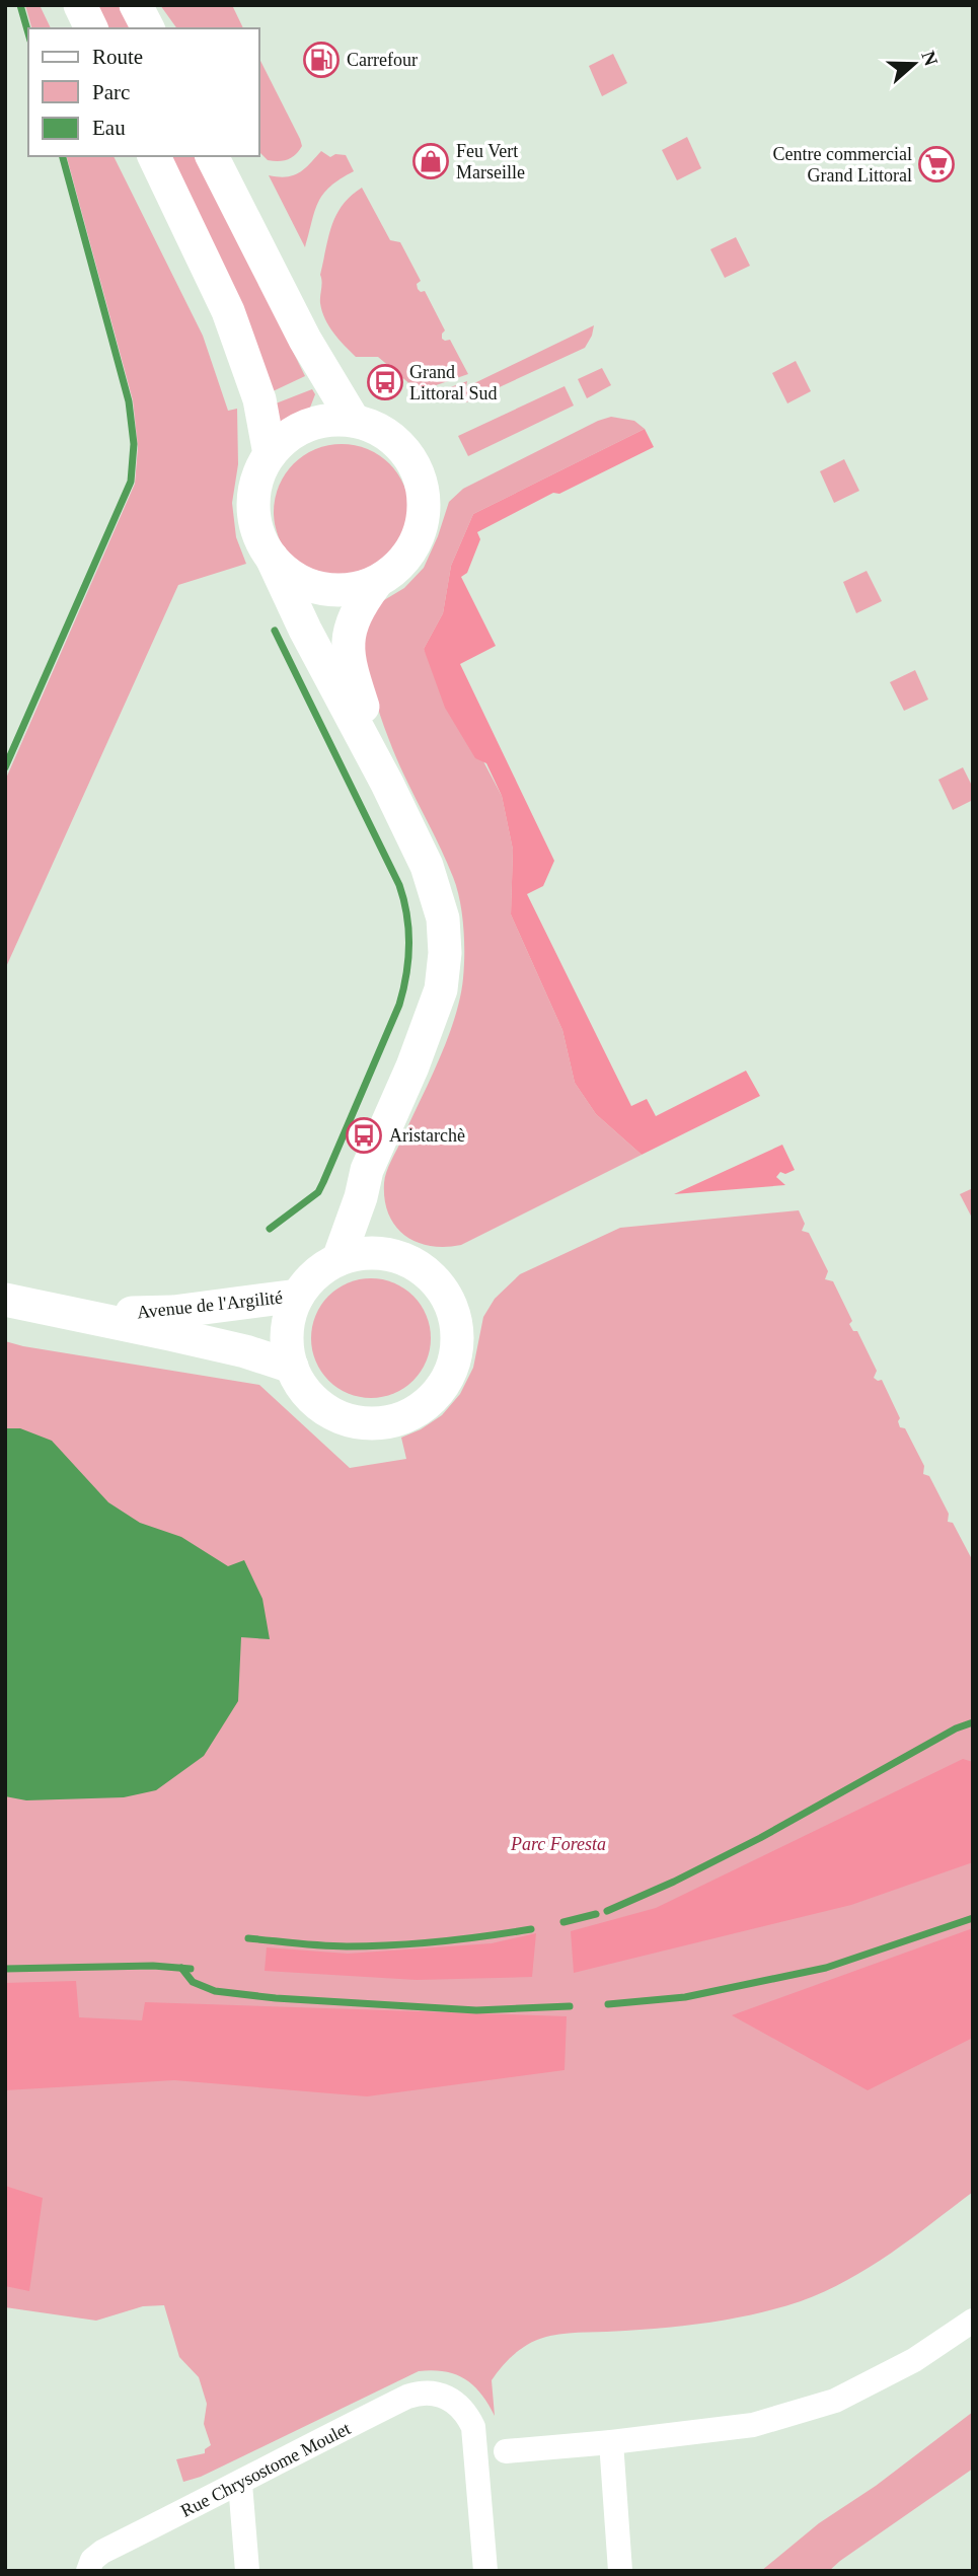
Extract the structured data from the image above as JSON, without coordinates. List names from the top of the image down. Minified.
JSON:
{"streets":{"street":["Avenue de l'Argilité","Rue Chrysostome Moulet"]},"parks":["Parc Foresta"],"places":{"fuel station":["Carrefour"],"shop":["Feu Vert Marseille"],"supermarket":["Centre commercial Grand Littoral"],"bus stop":["Grand Littoral Sud","Aristarchè"]},"legend":["Route","Parc","Eau"],"north":"right"}
